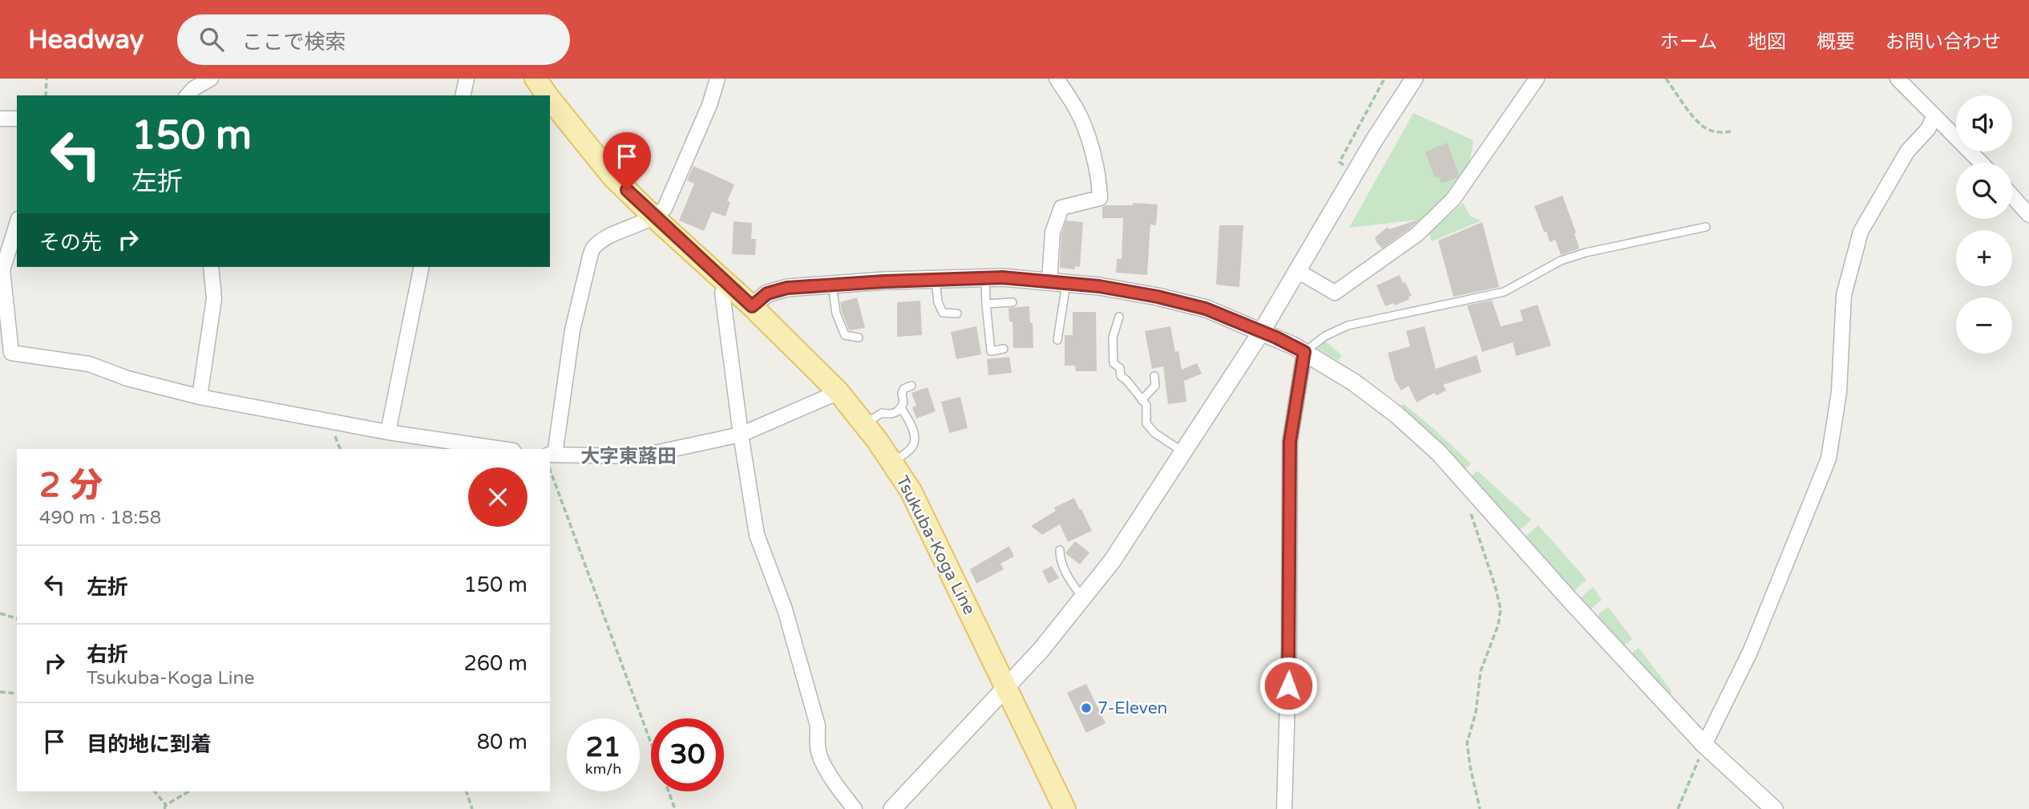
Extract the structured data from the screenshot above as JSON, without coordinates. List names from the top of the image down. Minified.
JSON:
{"streets":{"main road":["Tsukuba-Koga Line"]},"districts":["大字東蕗田"],"places":["7-Eleven"],"page":{"header":"Headway","search":"ここで検索","nav":["ホーム","地図","概要","お問い合わせ"],"map_buttons":["+","−"],"turn":["150 m","左折"],"then":"その先","heading":["2 分","490 m · 18:58"],"list":[{"name":"左折","value":"150 m"},{"name":"右折","note":"Tsukuba-Koga Line","value":"260 m"},{"name":"目的地に到着","value":"80 m"}],"speed":"21 km/h","limit":"30"}}
